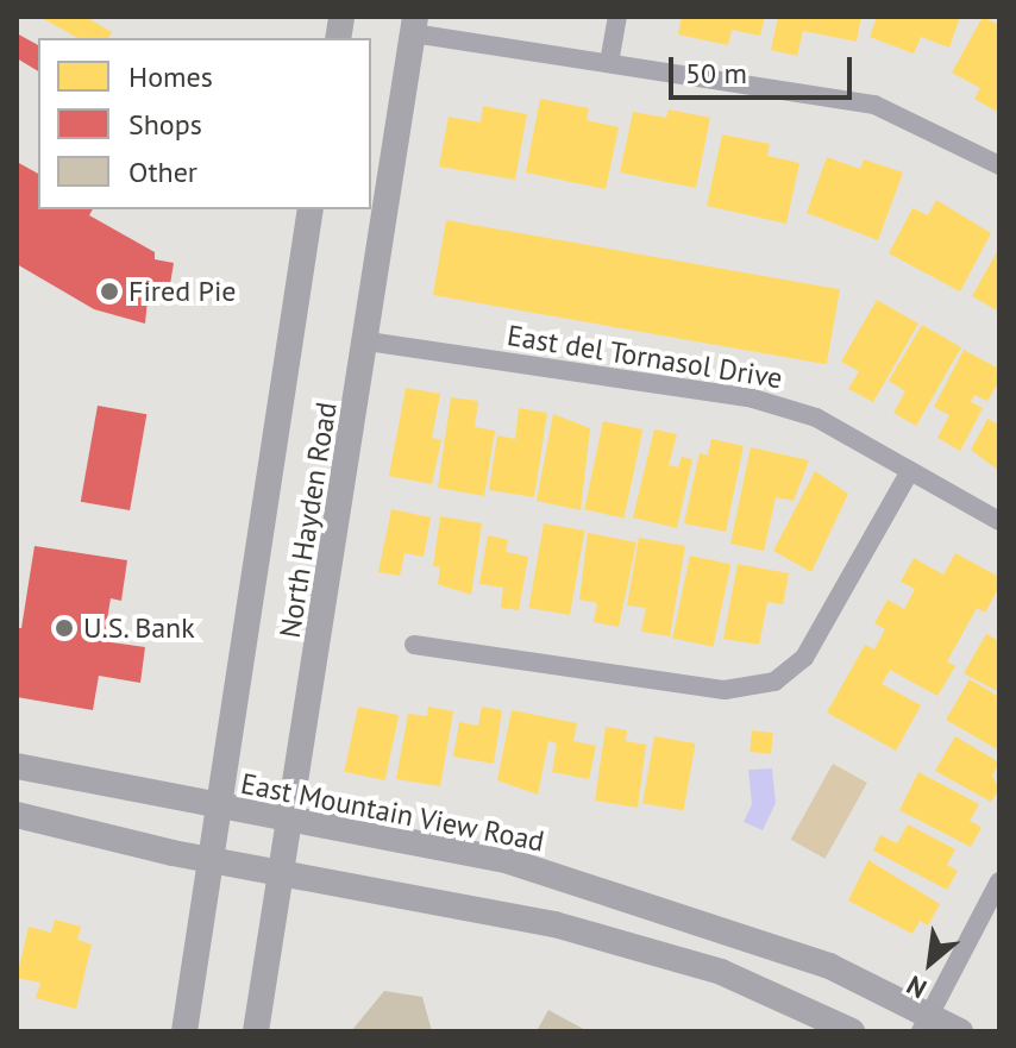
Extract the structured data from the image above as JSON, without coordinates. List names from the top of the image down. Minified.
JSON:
{"streets":{"main road":["North Hayden Road","East Mountain View Road"],"street":["East del Tornasol Drive"]},"crossings":[["East del Tornasol Drive","North Hayden Road"],["North Hayden Road","East Mountain View Road"]],"places":["Fired Pie","U.S. Bank"],"legend":["Homes","Shops","Other"],"scale_bar":"50 m","north":"bottom left"}
